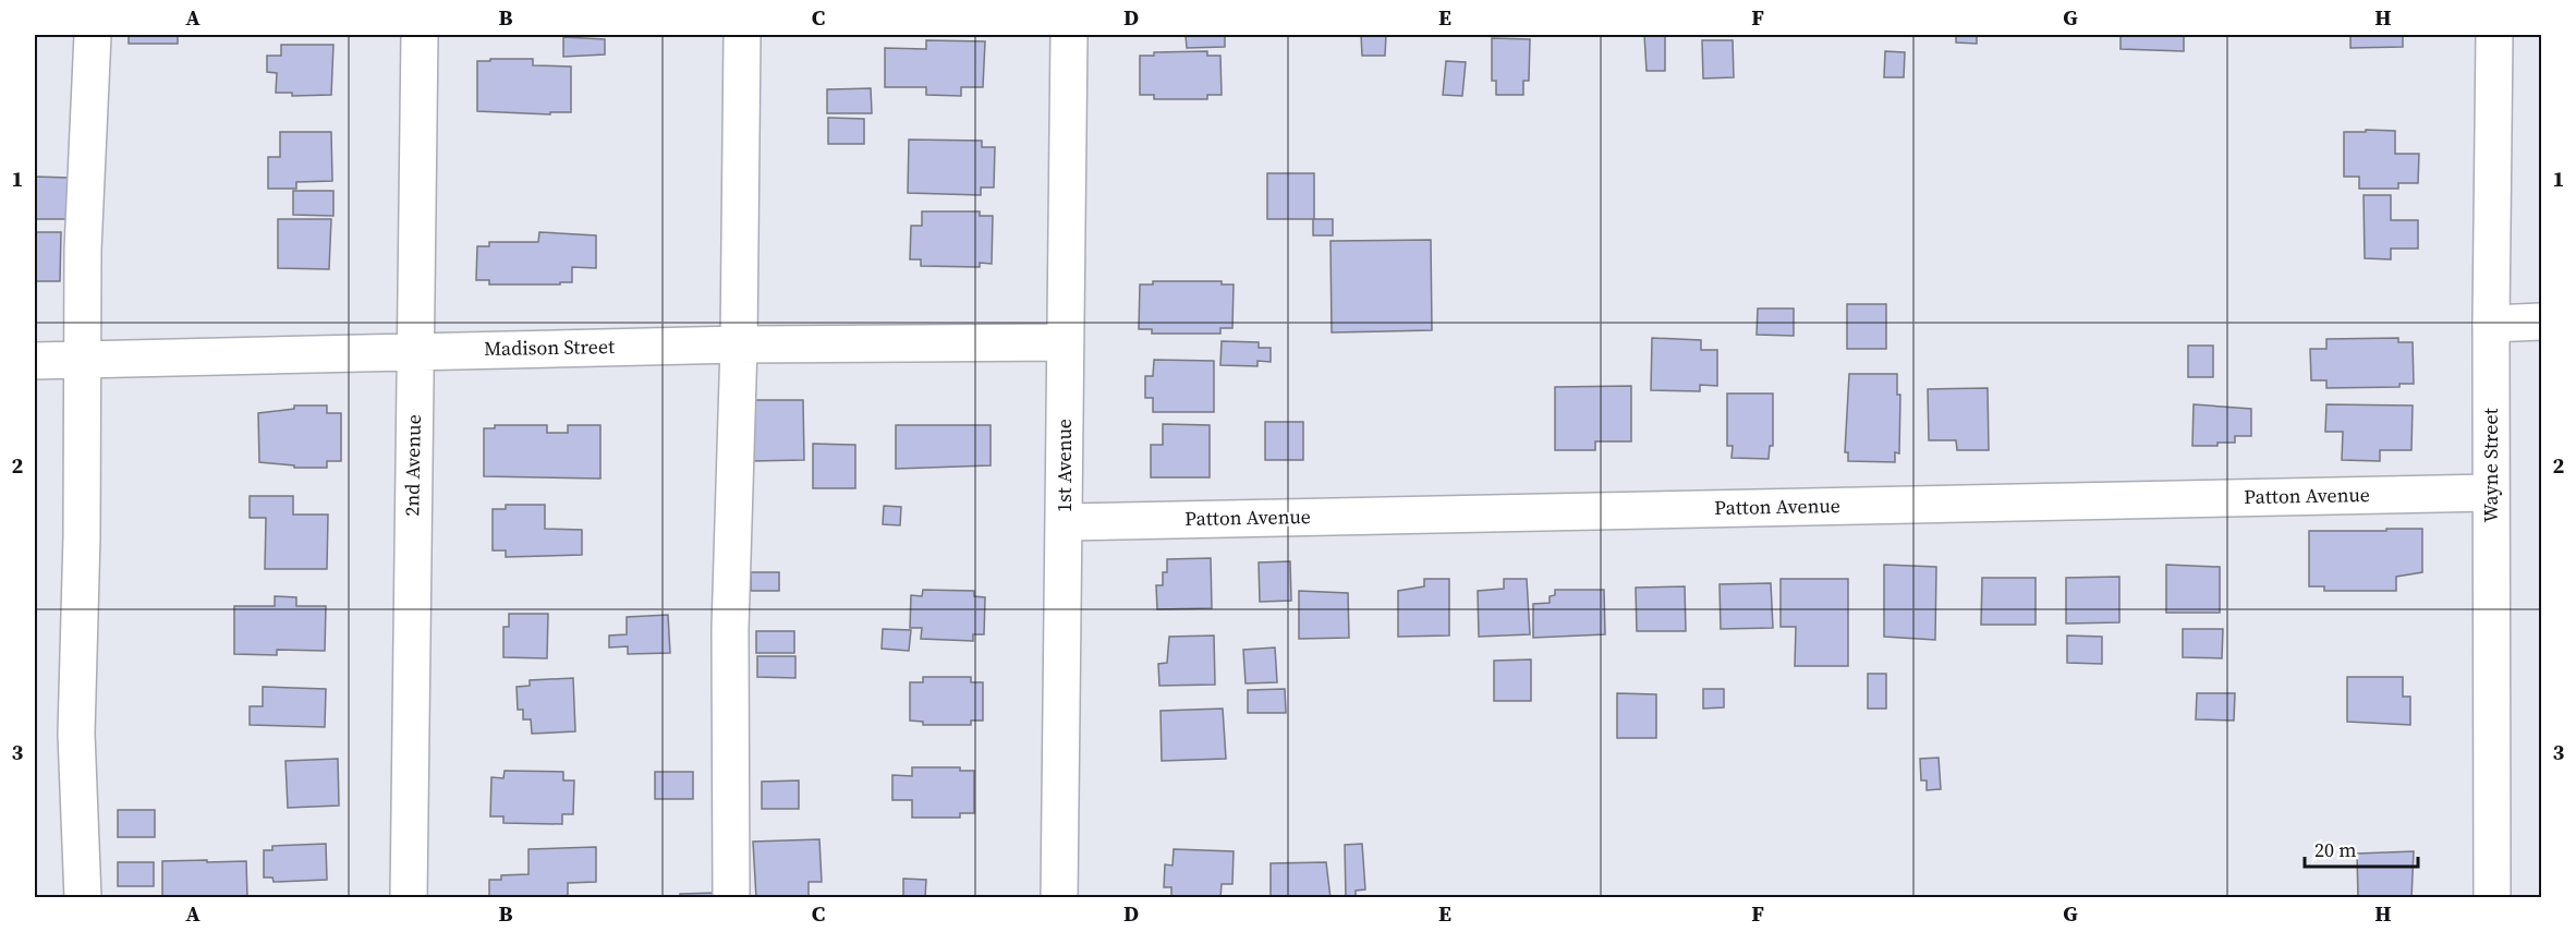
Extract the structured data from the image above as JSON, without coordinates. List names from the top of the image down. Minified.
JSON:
{"streets":{"street":["Madison Street","2nd Avenue","1st Avenue","Wayne Street","Patton Avenue"]},"crossings":[["Madison Street","2nd Avenue"],["Madison Street","1st Avenue"],["1st Avenue","Patton Avenue"],["Wayne Street","Patton Avenue"]],"scale_bar":"20 m","grid":{"columns":["A","B","C","D","E","F","G","H"],"rows":["1","2","3"]}}
